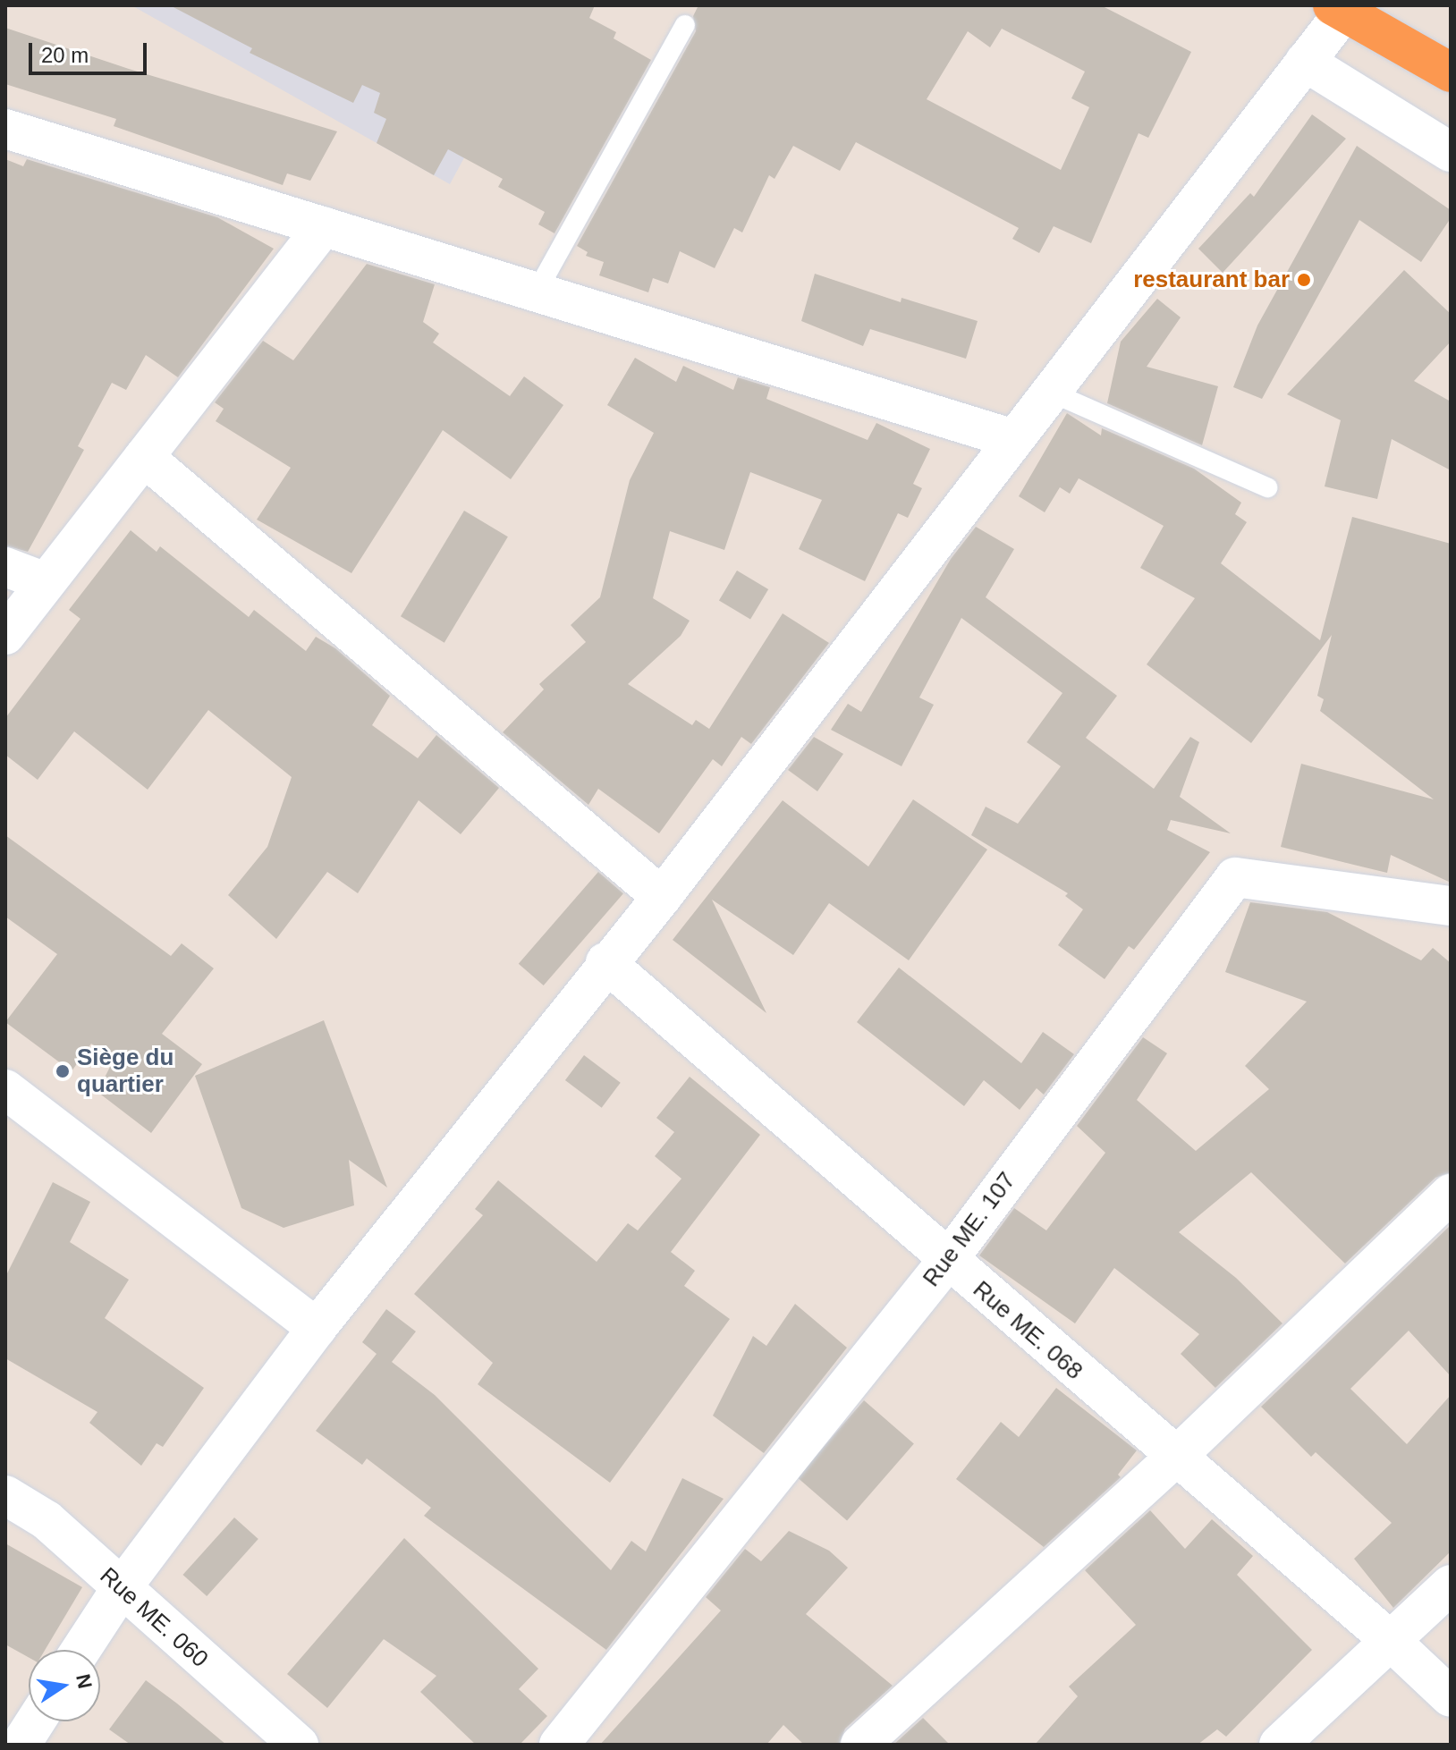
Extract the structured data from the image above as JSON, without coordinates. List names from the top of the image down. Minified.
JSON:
{"streets":{"street":["Rue ME. 107","Rue ME. 068","Rue ME. 060"]},"crossings":[["Rue ME. 107","Rue ME. 068"]],"places":["restaurant bar","Siège du quartier"],"scale_bar":"20 m","north":"right"}
